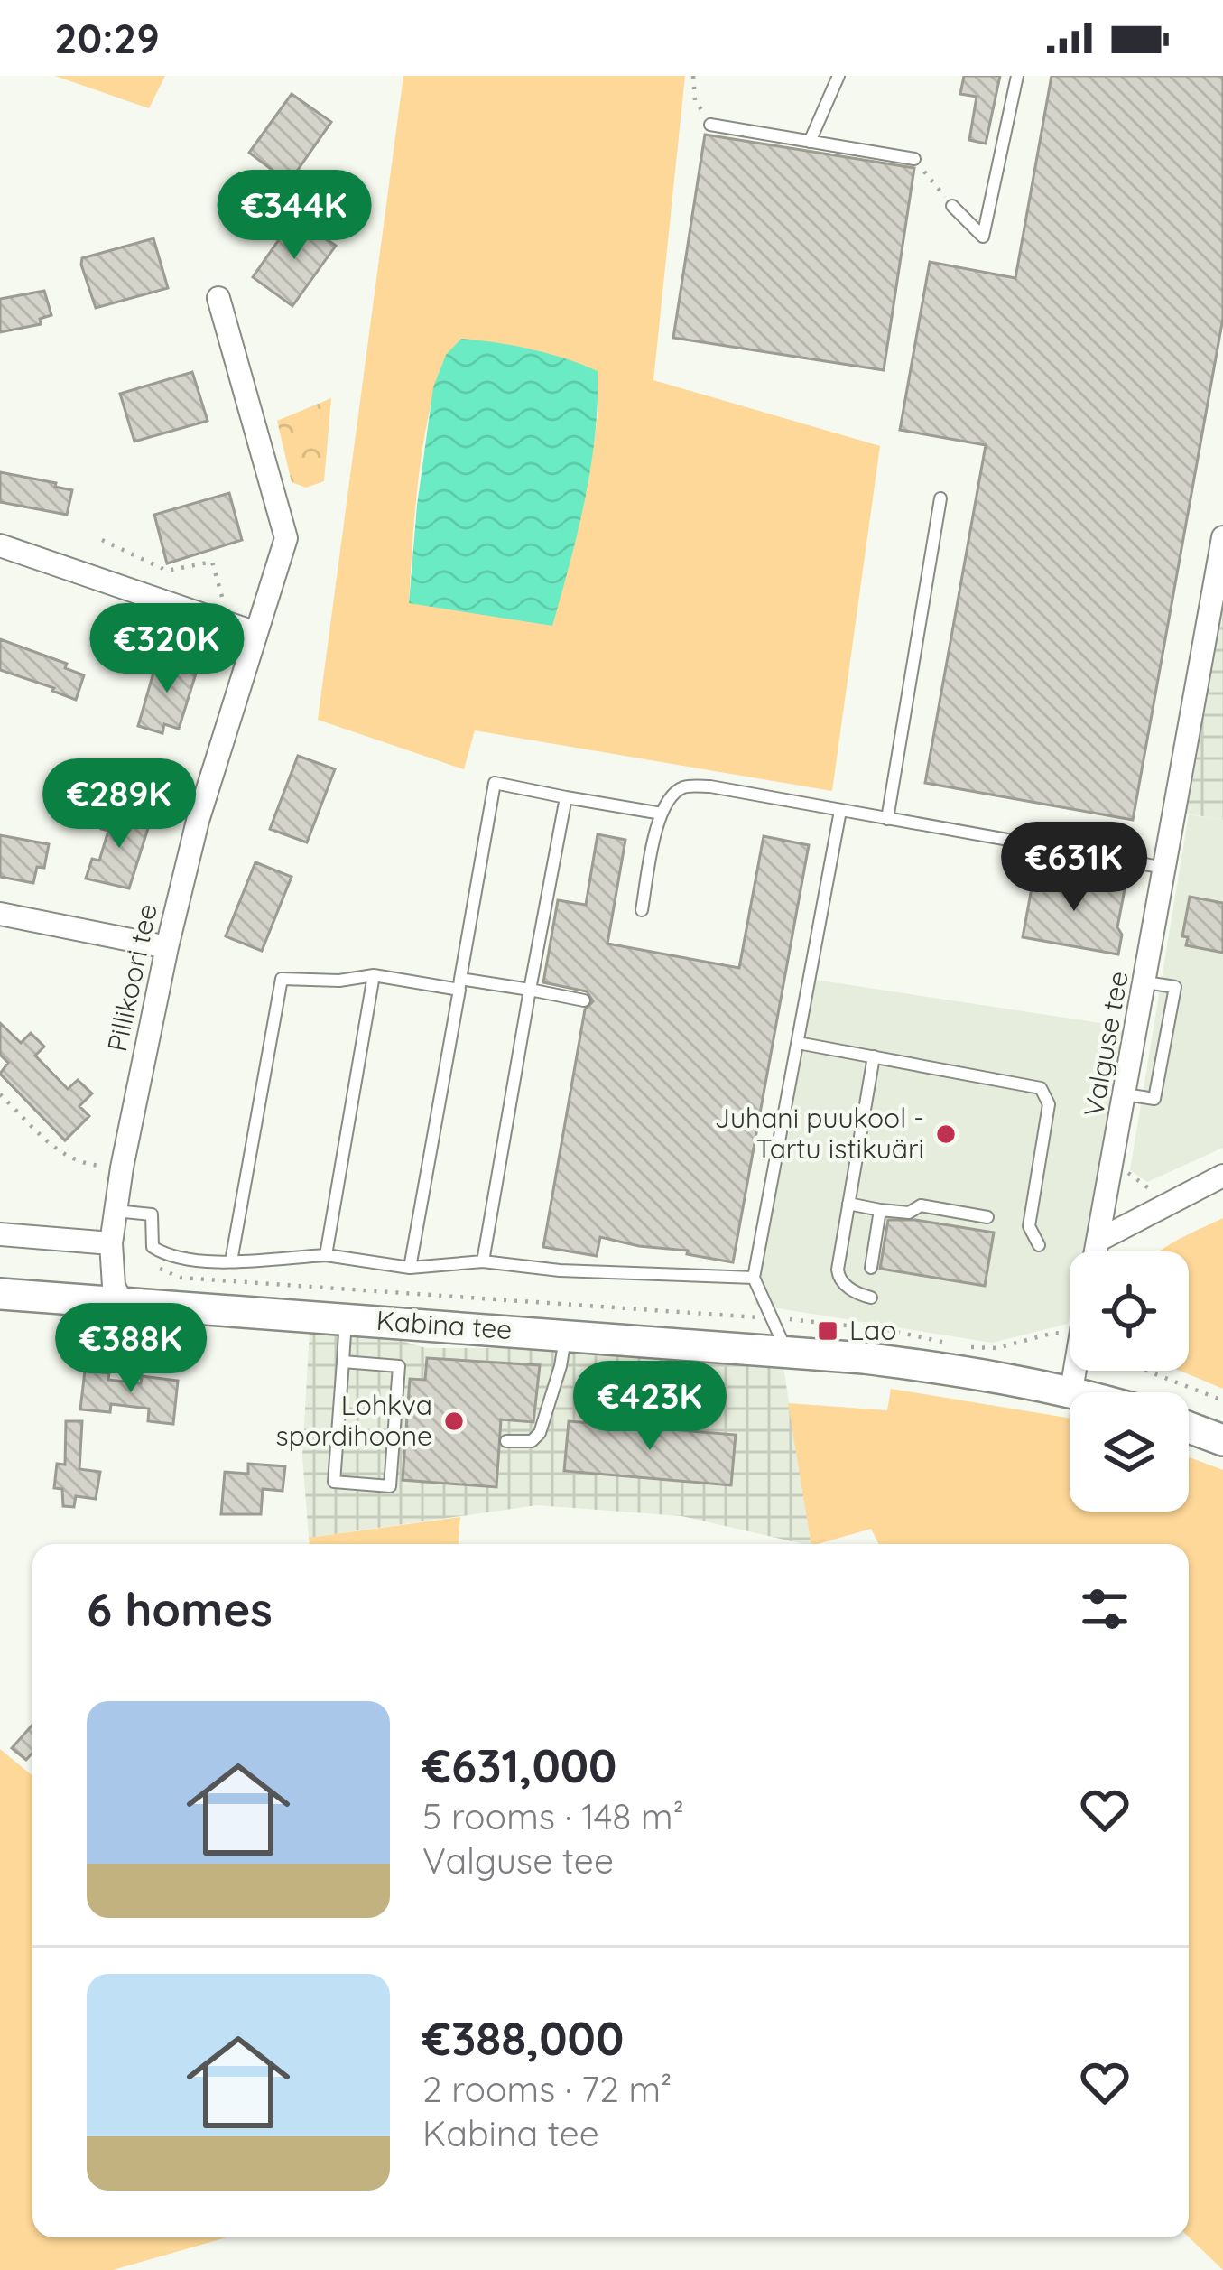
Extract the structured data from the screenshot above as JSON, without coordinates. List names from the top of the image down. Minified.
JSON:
{"streets":{"street":["Pillikoori tee","Valguse tee","Kabina tee"]},"crossings":[["Pillikoori tee","Kabina tee"]],"places":{"other":["Juhani puukool - Tartu istikuäri","Lohkva spordihoone"],"transit":["Lao"]},"page":{"status":"20:29","price":["€344K","€320K","€289K","€631K","€388K","€423K"],"heading":"6 homes","list":[{"name":"€631,000","note":"5 rooms · 148 m² · Valguse tee"},{"name":"€388,000","note":"2 rooms · 72 m² · Kabina tee"}]}}
